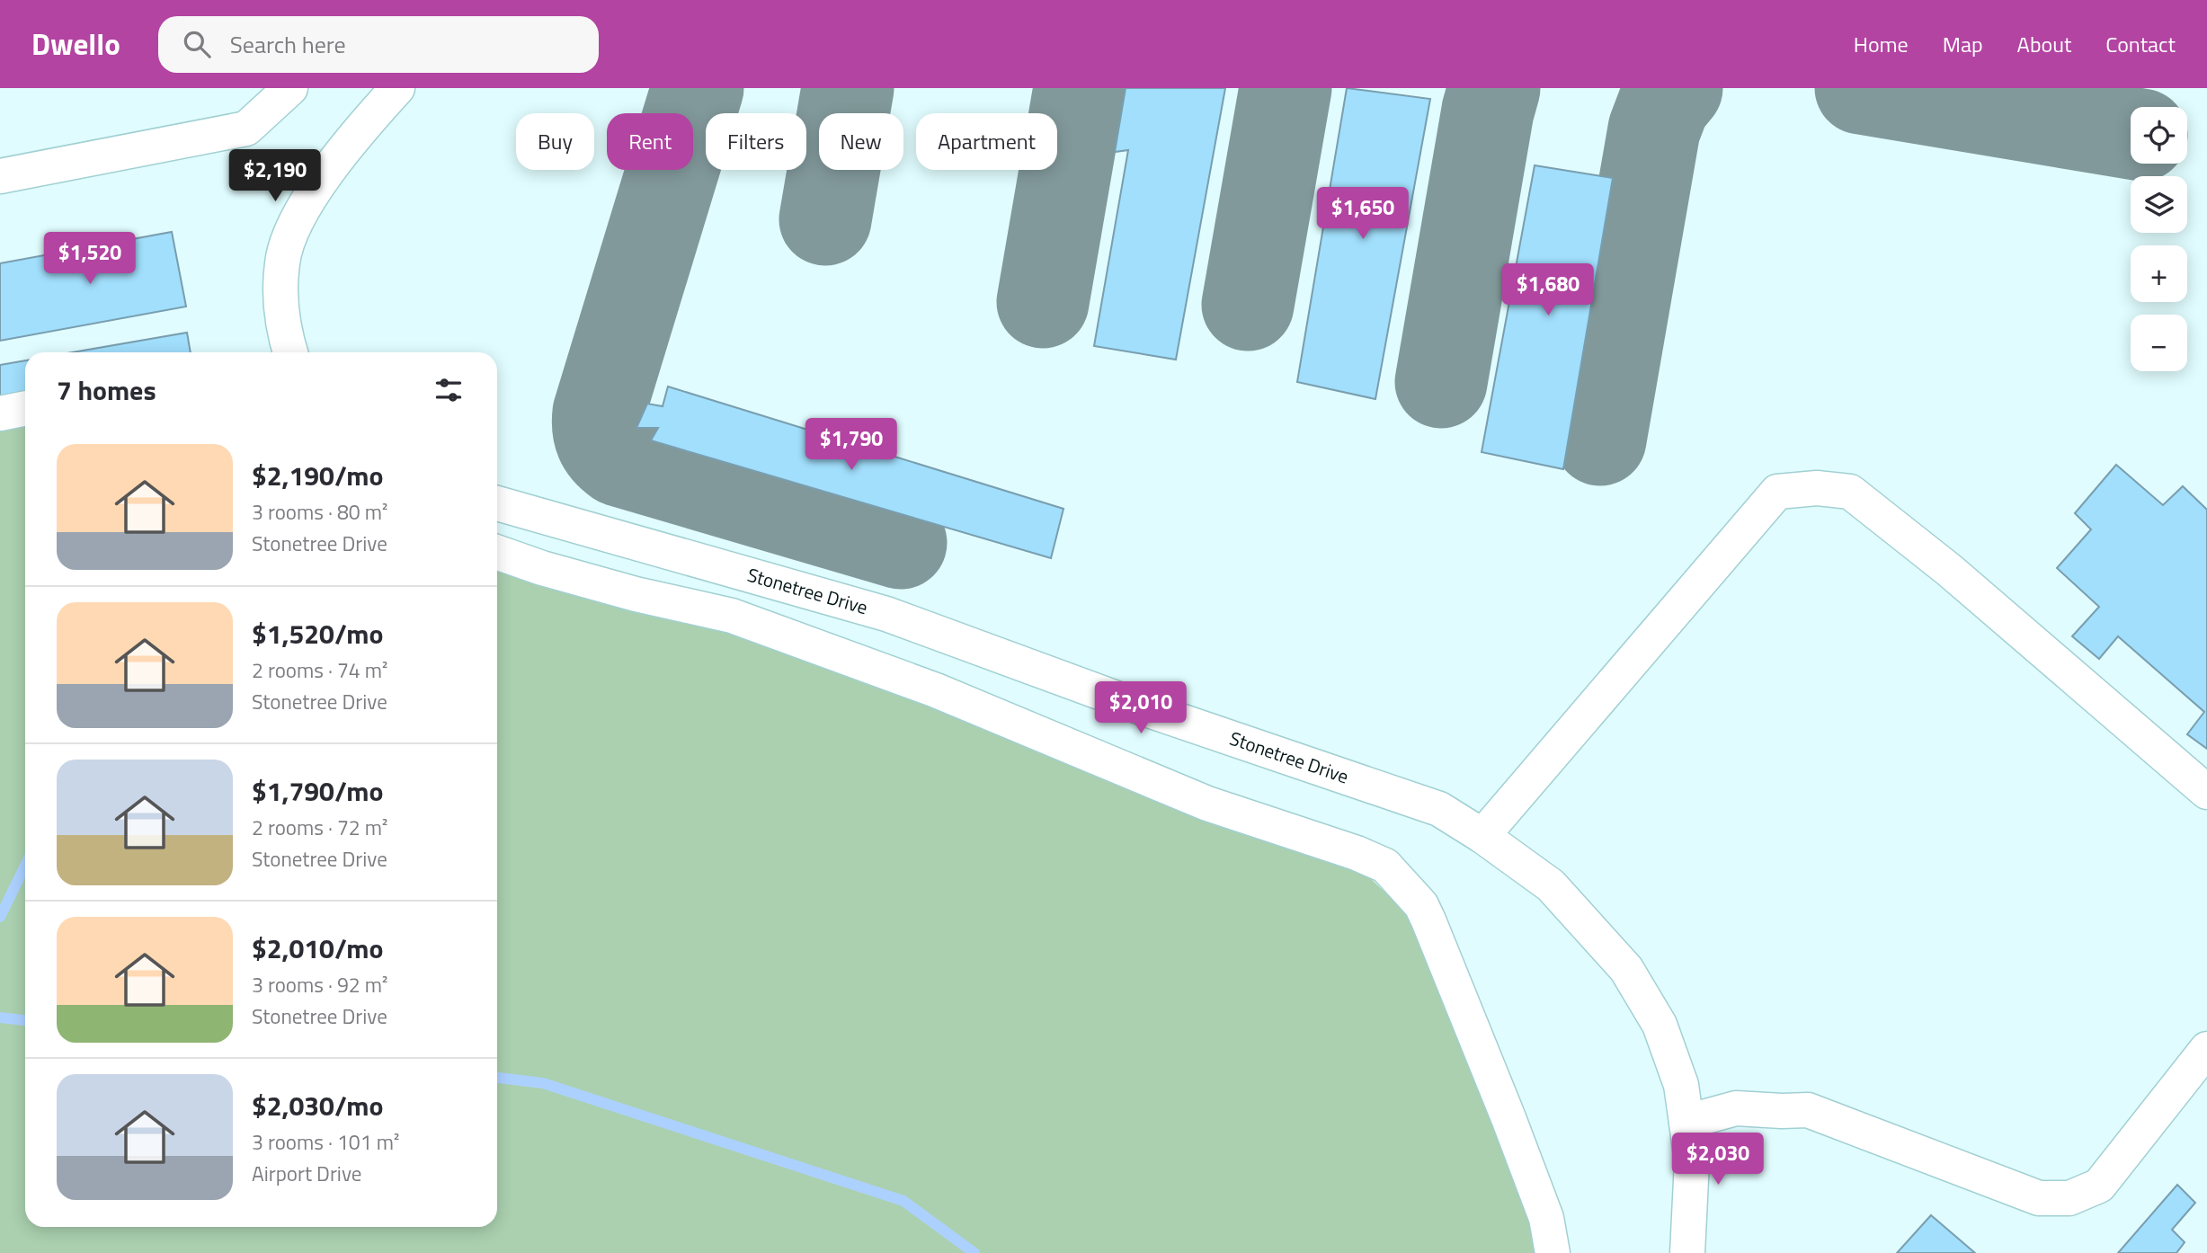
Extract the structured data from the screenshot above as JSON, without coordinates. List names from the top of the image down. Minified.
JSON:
{"streets":{"street":["Stonetree Drive"]},"page":{"header":"Dwello","search":"Search here","nav":["Home","Map","About","Contact"],"map_buttons":["+","−"],"chip":["Buy","Rent","Filters","New","Apartment"],"price":["$2,190","$1,650","$1,520","$1,680","$1,790","$2,010","$2,030"],"heading":"7 homes","list":[{"name":"$2,190/mo","note":"3 rooms · 80 m² · Stonetree Drive"},{"name":"$1,520/mo","note":"2 rooms · 74 m² · Stonetree Drive"},{"name":"$1,790/mo","note":"2 rooms · 72 m² · Stonetree Drive"},{"name":"$2,010/mo","note":"3 rooms · 92 m² · Stonetree Drive"},{"name":"$2,030/mo","note":"3 rooms · 101 m² · Airport Drive"}]}}
